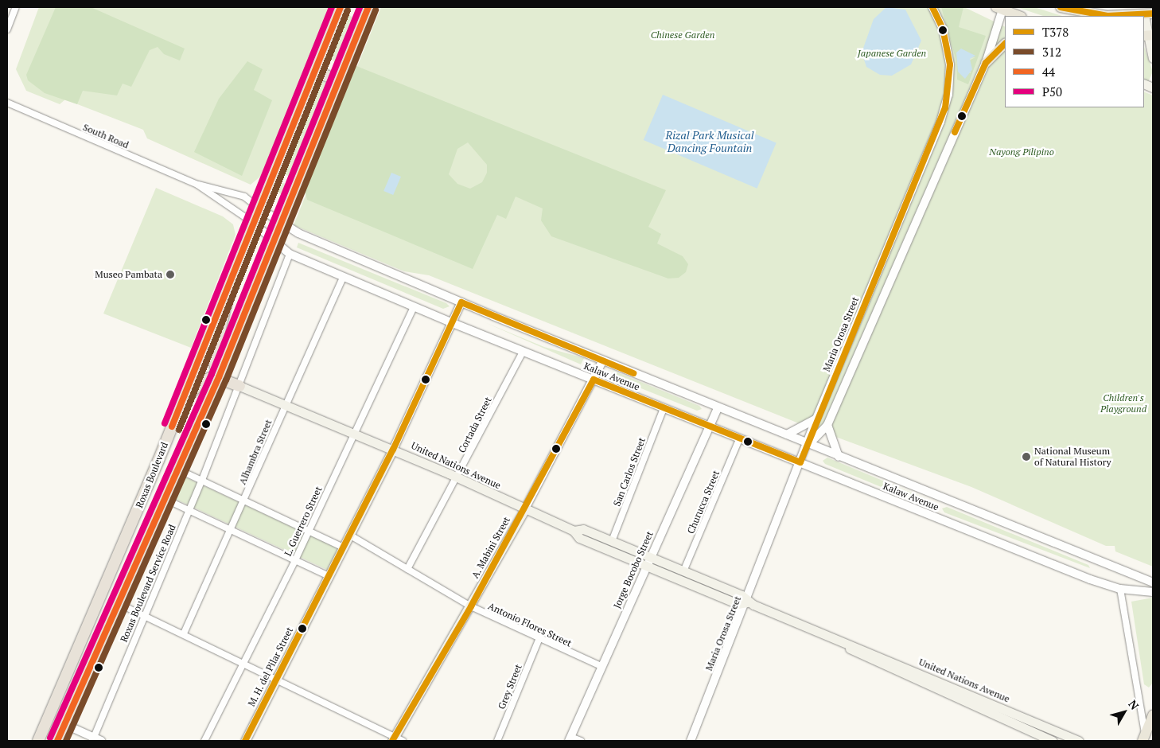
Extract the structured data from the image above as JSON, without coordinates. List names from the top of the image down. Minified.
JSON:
{"streets":{"highway":["Roxas Boulevard"],"main road":["United Nations Avenue","A. Mabini Street","M. H. del Pilar Street"],"street":["South Road","Maria Orosa Street","Kalaw Avenue","Cortada Street","Alhambra Street","San Carlos Street","Churucca Street","L. Guerrero Street","Jorge Bocobo Street","Roxas Boulevard Service Road","Antonio Flores Street","Grey Street"]},"crossings":[["South Road","Kalaw Avenue"],["South Road","Roxas Boulevard"],["Maria Orosa Street","Kalaw Avenue"],["Maria Orosa Street","United Nations Avenue"],["Kalaw Avenue","Cortada Street"],["Kalaw Avenue","Alhambra Street"],["Kalaw Avenue","San Carlos Street"],["Kalaw Avenue","Roxas Boulevard"],["Kalaw Avenue","Churucca Street"],["Kalaw Avenue","L. Guerrero Street"],["Kalaw Avenue","A. Mabini Street"],["Kalaw Avenue","Jorge Bocobo Street"],["Kalaw Avenue","Roxas Boulevard Service Road"],["Kalaw Avenue","M. H. del Pilar Street"],["Cortada Street","United Nations Avenue"],["Cortada Street","Antonio Flores Street"],["Alhambra Street","United Nations Avenue"],["United Nations Avenue","San Carlos Street"],["United Nations Avenue","Churucca Street"],["United Nations Avenue","L. Guerrero Street"],["United Nations Avenue","A. Mabini Street"],["United Nations Avenue","Jorge Bocobo Street"],["United Nations Avenue","Roxas Boulevard Service Road"],["United Nations Avenue","M. H. del Pilar Street"],["A. Mabini Street","Antonio Flores Street"],["Jorge Bocobo Street","Antonio Flores Street"],["Antonio Flores Street","M. H. del Pilar Street"],["Antonio Flores Street","Grey Street"]],"water":["Rizal Park Musical Dancing Fountain"],"parks":["Chinese Garden","Japanese Garden","Nayong Pilipino","Children's Playground"],"places":["Museo Pambata","National Museum of Natural History"],"lines":["transit line T378","transit line 44","transit line P50","transit line 312"],"legend":["T378","312","44","P50"],"north":"top right"}
